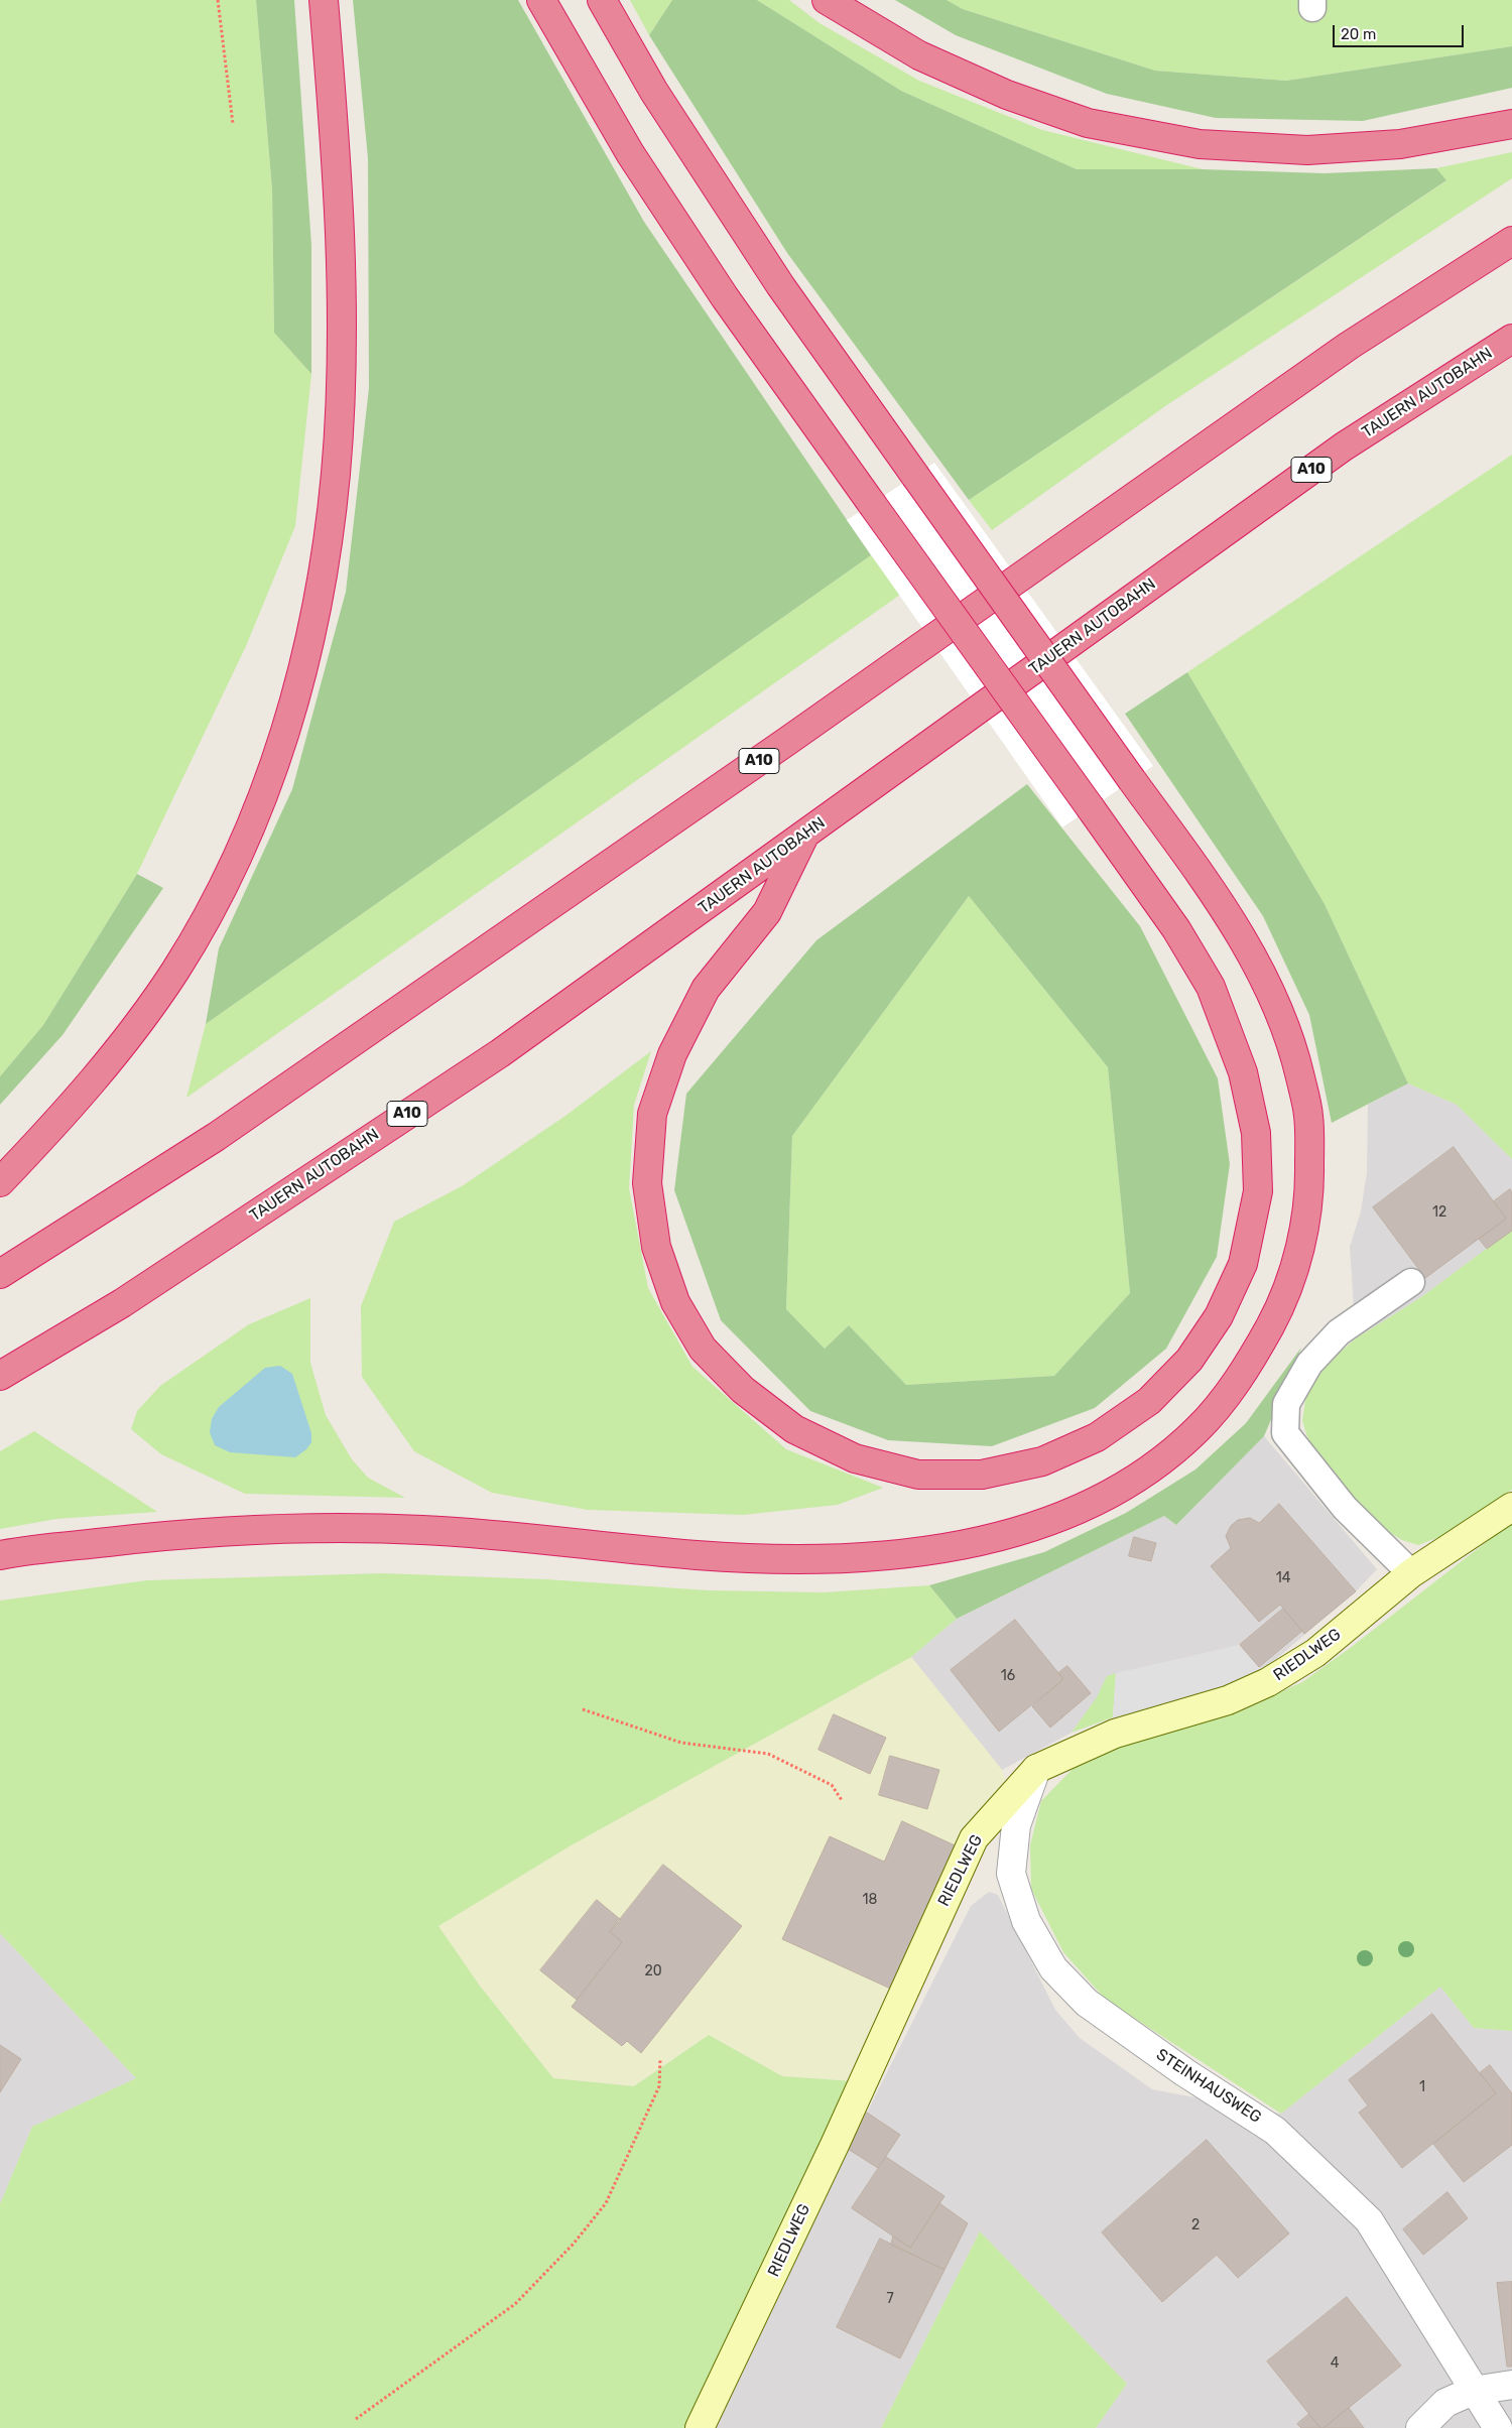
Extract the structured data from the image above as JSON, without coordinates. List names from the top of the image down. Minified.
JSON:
{"streets":{"highway":["TAUERN AUTOBAHN","A10"],"street":["RIEDLWEG","STEINHAUSWEG"]},"crossings":[["RIEDLWEG","STEINHAUSWEG"]],"house_numbers":["12","14","16","18","20","1","2","7","4"],"scale_bar":"20 m"}
